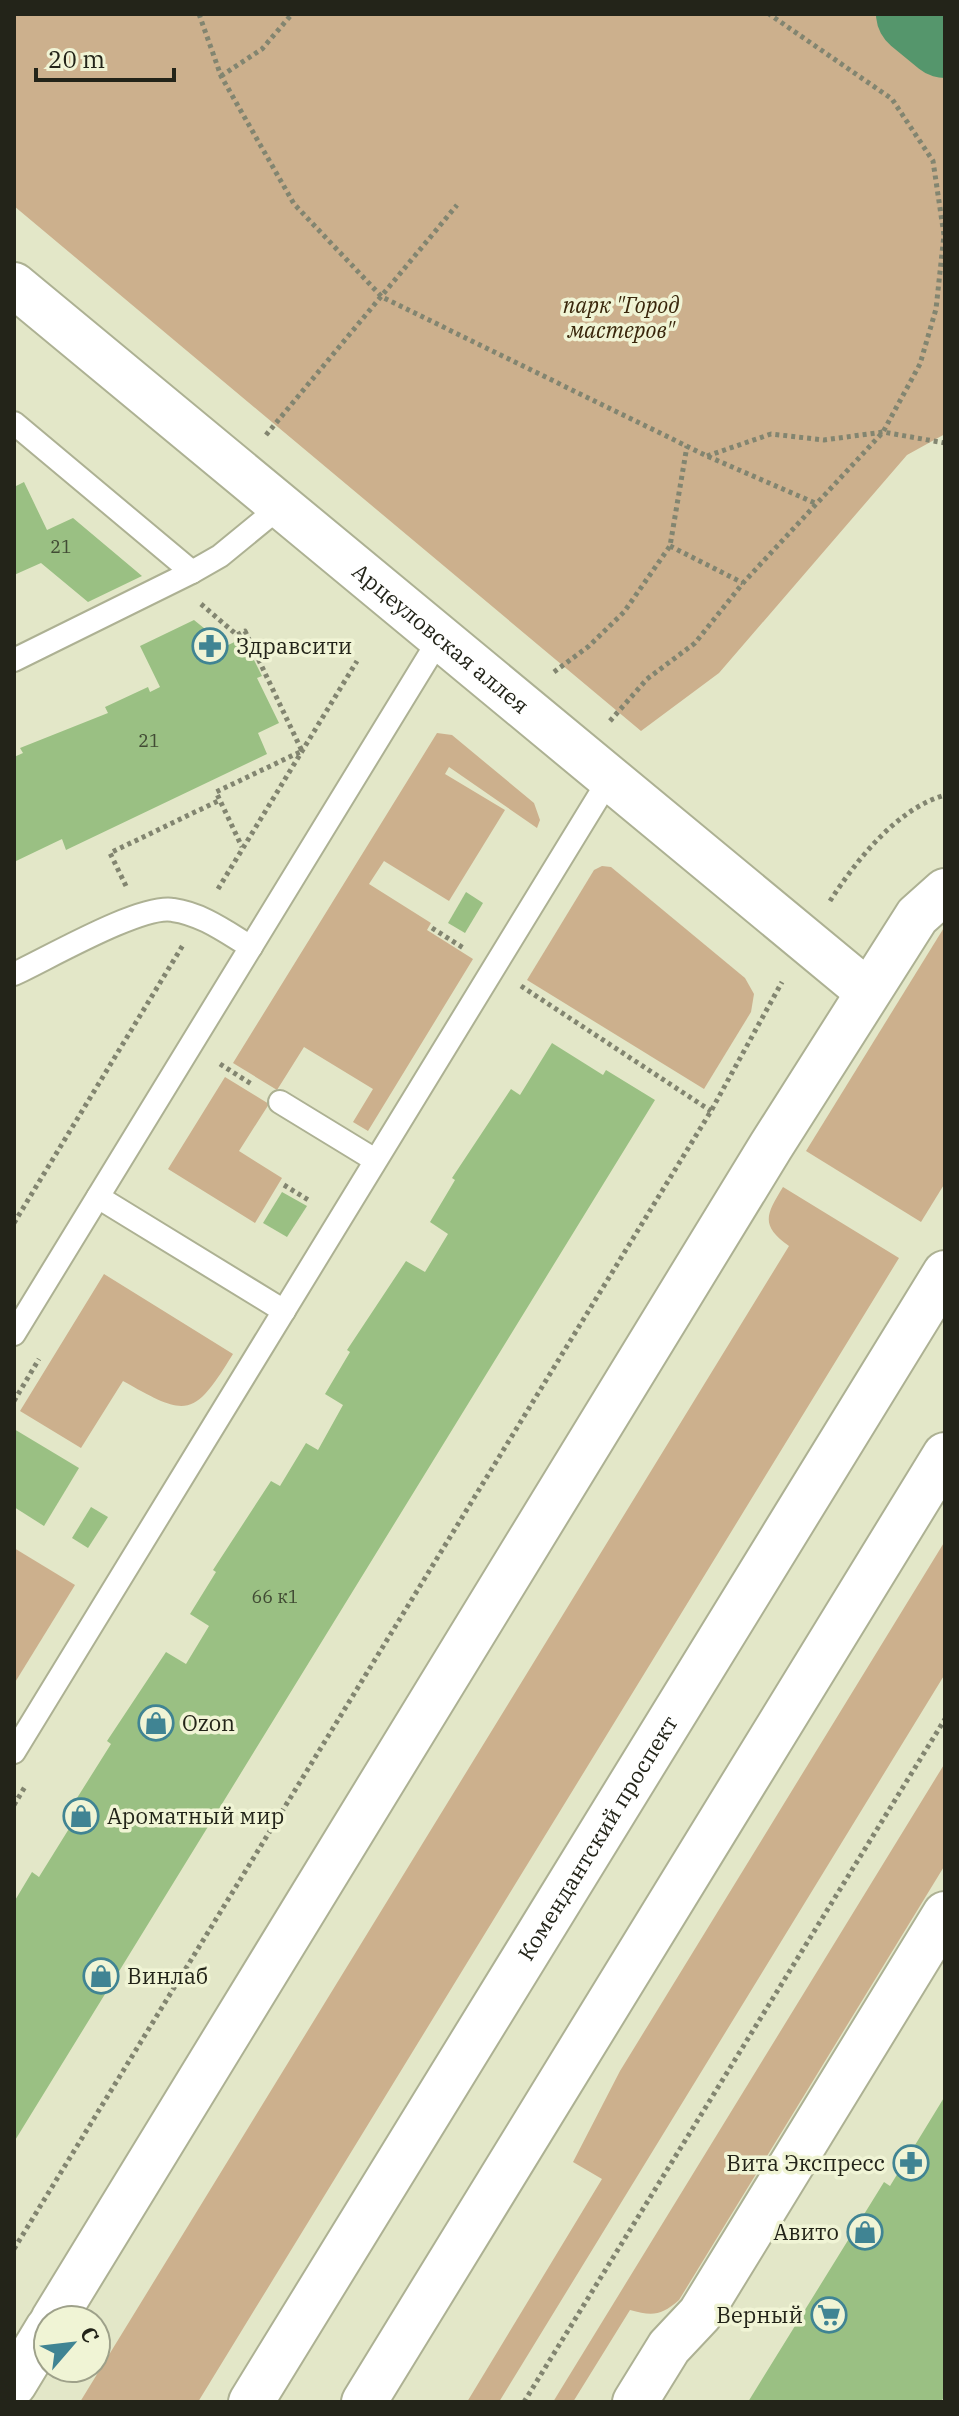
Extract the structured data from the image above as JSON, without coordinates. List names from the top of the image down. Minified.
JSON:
{"streets":{"street":["Арцеуловская аллея","Комендантский проспект"]},"parks":["парк \"Город мастеров\""],"places":{"pharmacy":["Здравсити","Вита Экспресс"],"shop":["Ozon","Ароматный мир","Винлаб","Авито"],"supermarket":["Верный"]},"house_numbers":["21","21","66 к1"],"scale_bar":"20 m","north":"top right"}
